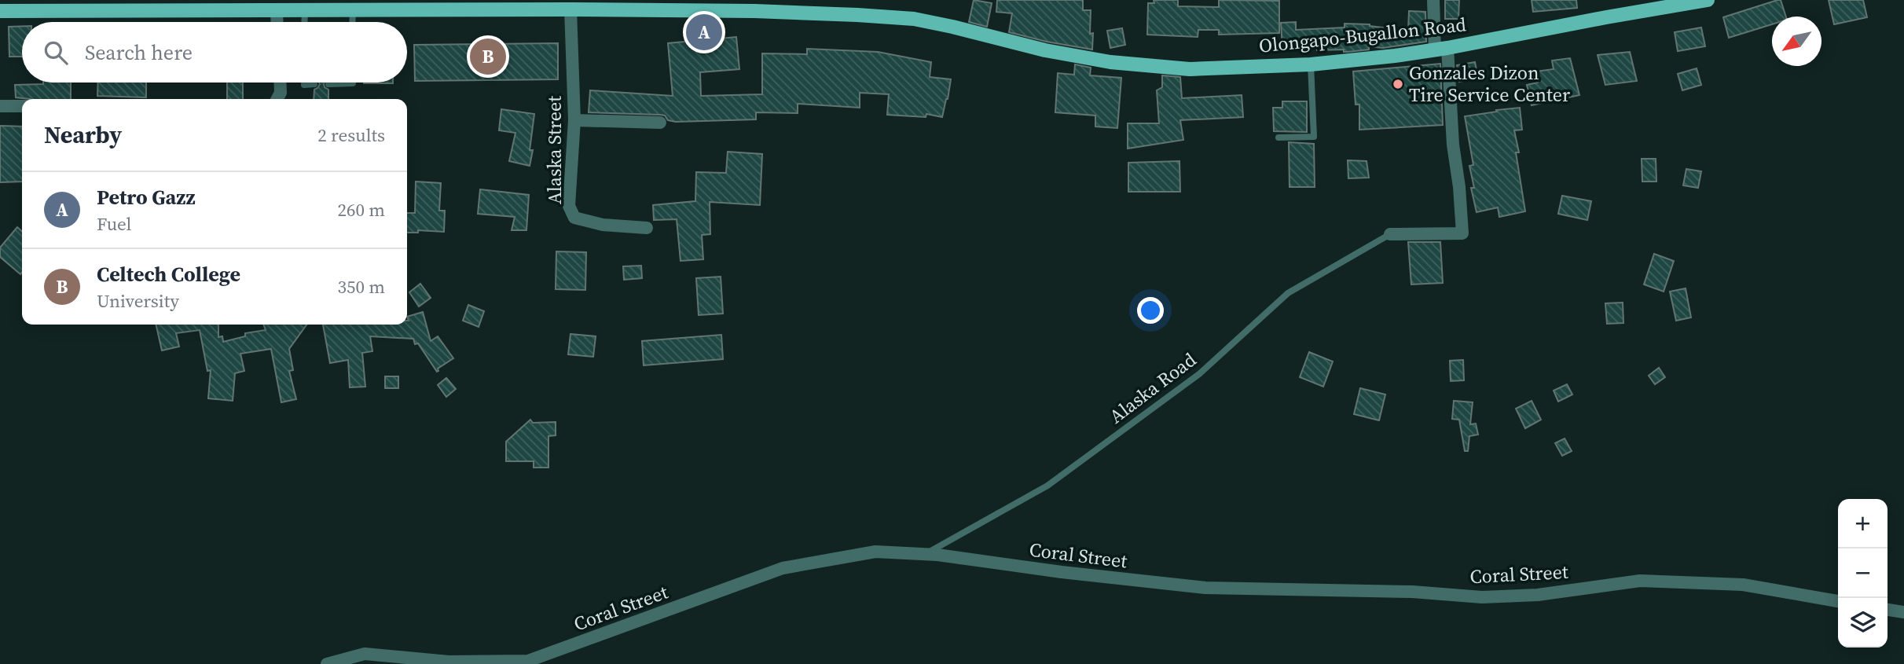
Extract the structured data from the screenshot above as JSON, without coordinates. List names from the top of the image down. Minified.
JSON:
{"streets":{"main road":["Olongapo-Bugallon Road"],"street":["Alaska Street","Coral Street"],"lane":["Alaska Road"]},"crossings":[["Olongapo-Bugallon Road","Alaska Street"],["Alaska Road","Coral Street"]],"places":["Gonzales Dizon Tire Service Center"],"north":"bottom left","page":{"pins":["A","B"],"search":"Search here","heading":["Nearby","2 results"],"list":[{"mark":"A","name":"Petro Gazz","note":"Fuel","value":"260 m"},{"mark":"B","name":"Celtech College","note":"University","value":"350 m"}],"map_buttons":["+","−"]}}
